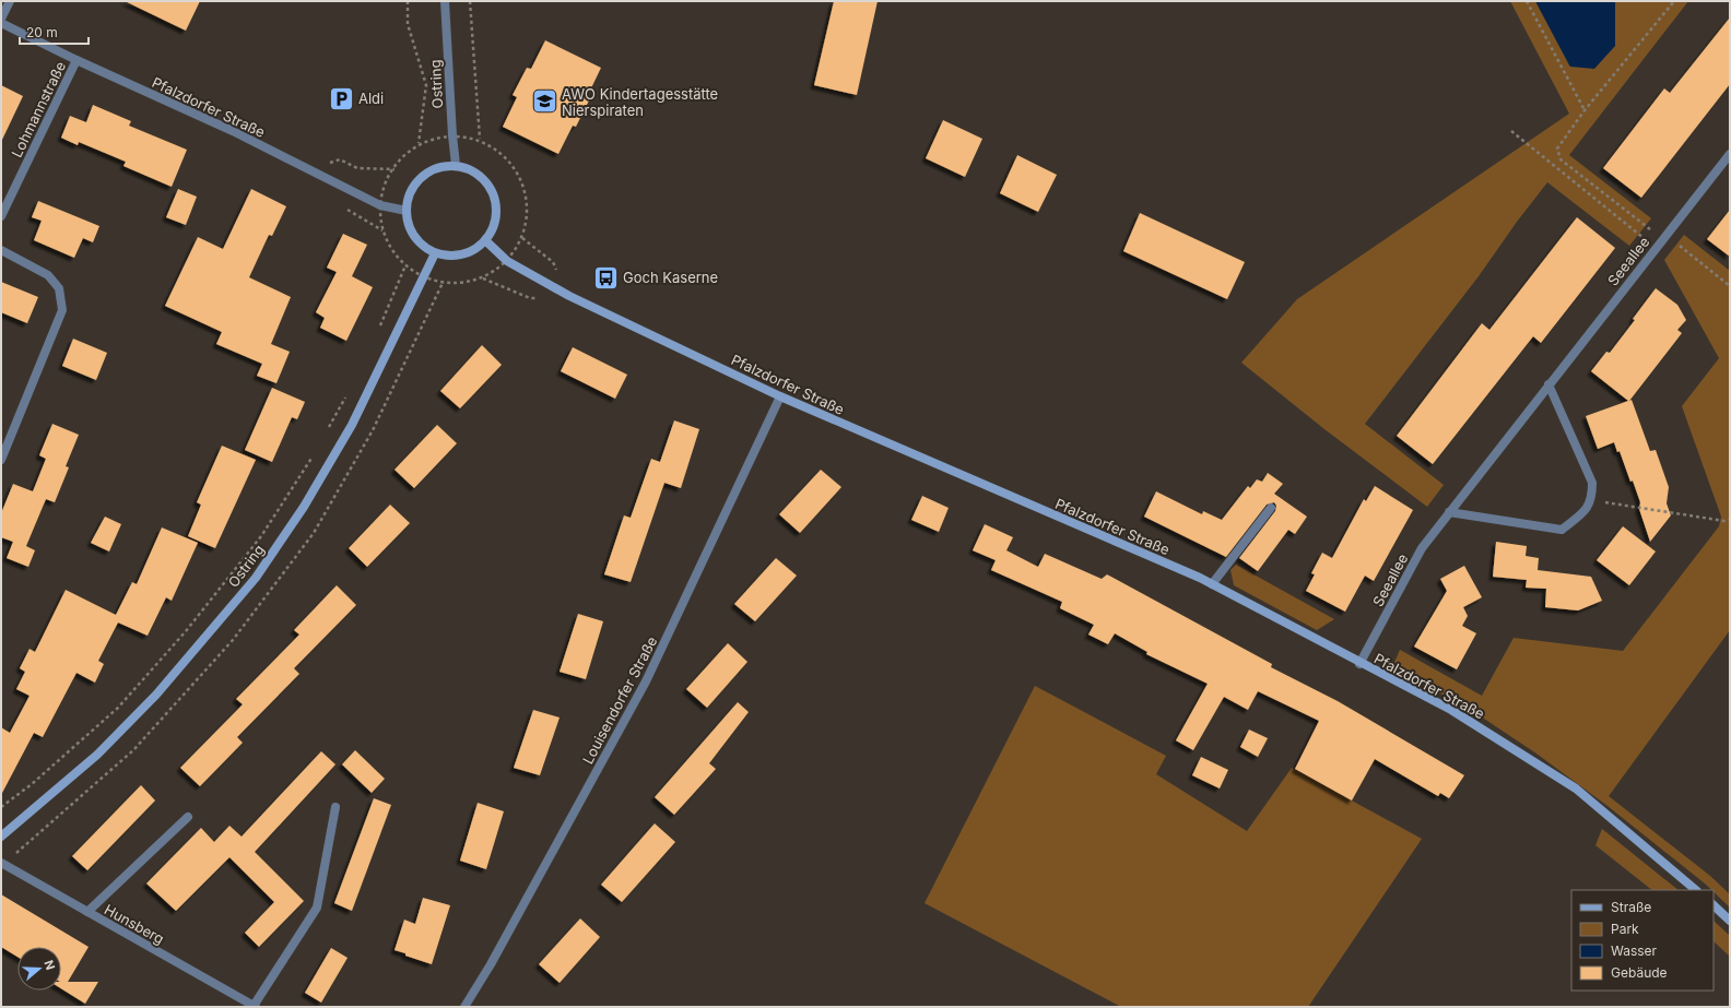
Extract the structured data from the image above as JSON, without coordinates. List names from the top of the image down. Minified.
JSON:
{"streets":{"street":["Ostring","Pfalzdorfer Straße","Lohmannstraße","Seeallee","Louisendorfer Straße","Hunsberg"]},"crossings":[["Ostring","Pfalzdorfer Straße"],["Pfalzdorfer Straße","Lohmannstraße"],["Pfalzdorfer Straße","Seeallee"],["Pfalzdorfer Straße","Louisendorfer Straße"]],"places":{"parking":["Aldi"],"school or university":["AWO Kindertagesstätte Nierspiraten"],"bus stop":["Goch Kaserne"]},"legend":["Straße","Park","Wasser","Gebäude"],"scale_bar":"20 m","north":"right"}
